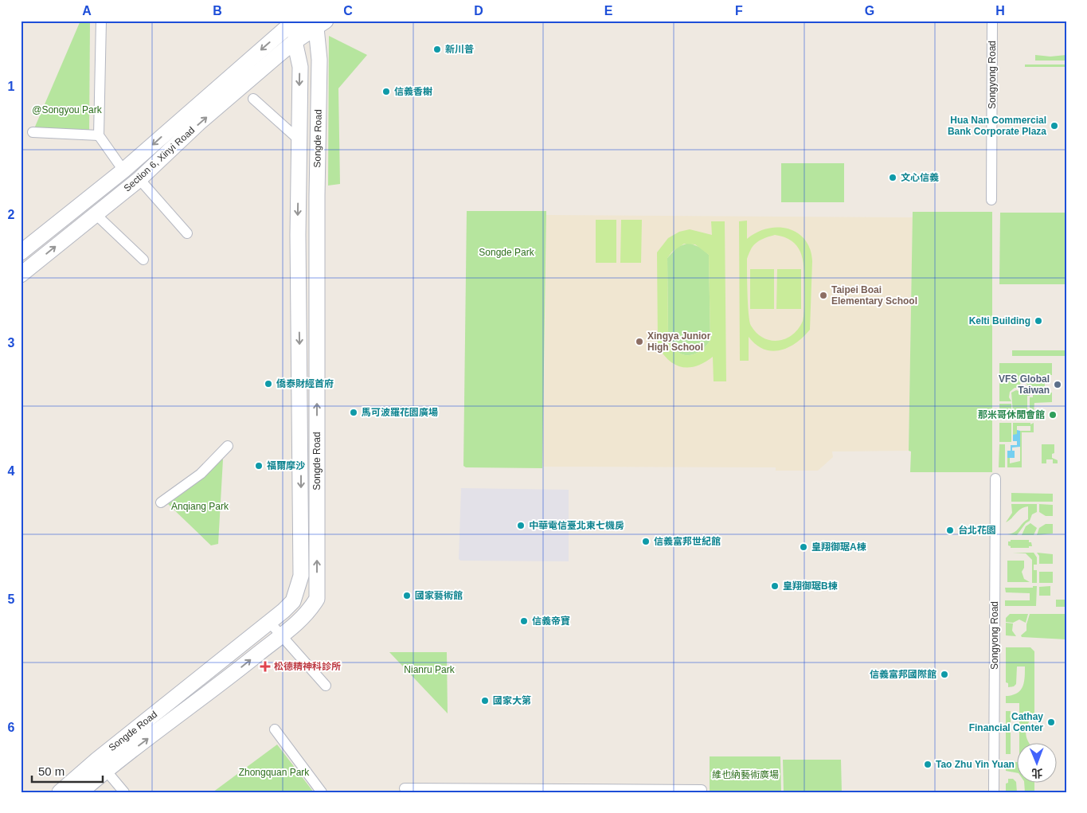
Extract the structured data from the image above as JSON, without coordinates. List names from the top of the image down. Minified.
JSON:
{"streets":{"main road":["Songde Road","Section 6, Xinyi Road"],"street":["Songyong Road"]},"crossings":[["Songde Road","Section 6, Xinyi Road"]],"parks":["@Songyou Park","Songde Park","Anqiang Park","Nianru Park","Zhongquan Park","維也納藝術廣場"],"places":{"other":["新川普","信義香榭","Hua Nan Commercial Bank Corporate Plaza","文心信義","Taipei Boai Elementary School","Kelti Building","Xingya Junior High School","僑泰財經首府","VFS Global Taiwan","馬可波羅花園廣場","那米哥休閒會館","福爾摩沙","中華電信臺北東七機房","台北花園","信義富邦世紀館","皇翔御琚A棟","皇翔御琚B棟","國家藝術館","信義帝寶","信義富邦國際館","國家大第","Cathay Financial Center","Tao Zhu Yin Yuan"],"health":["松德精神科診所"]},"scale_bar":"50 m","north":"bottom","grid":{"columns":["A","B","C","D","E","F","G","H"],"rows":["1","2","3","4","5","6"]}}
